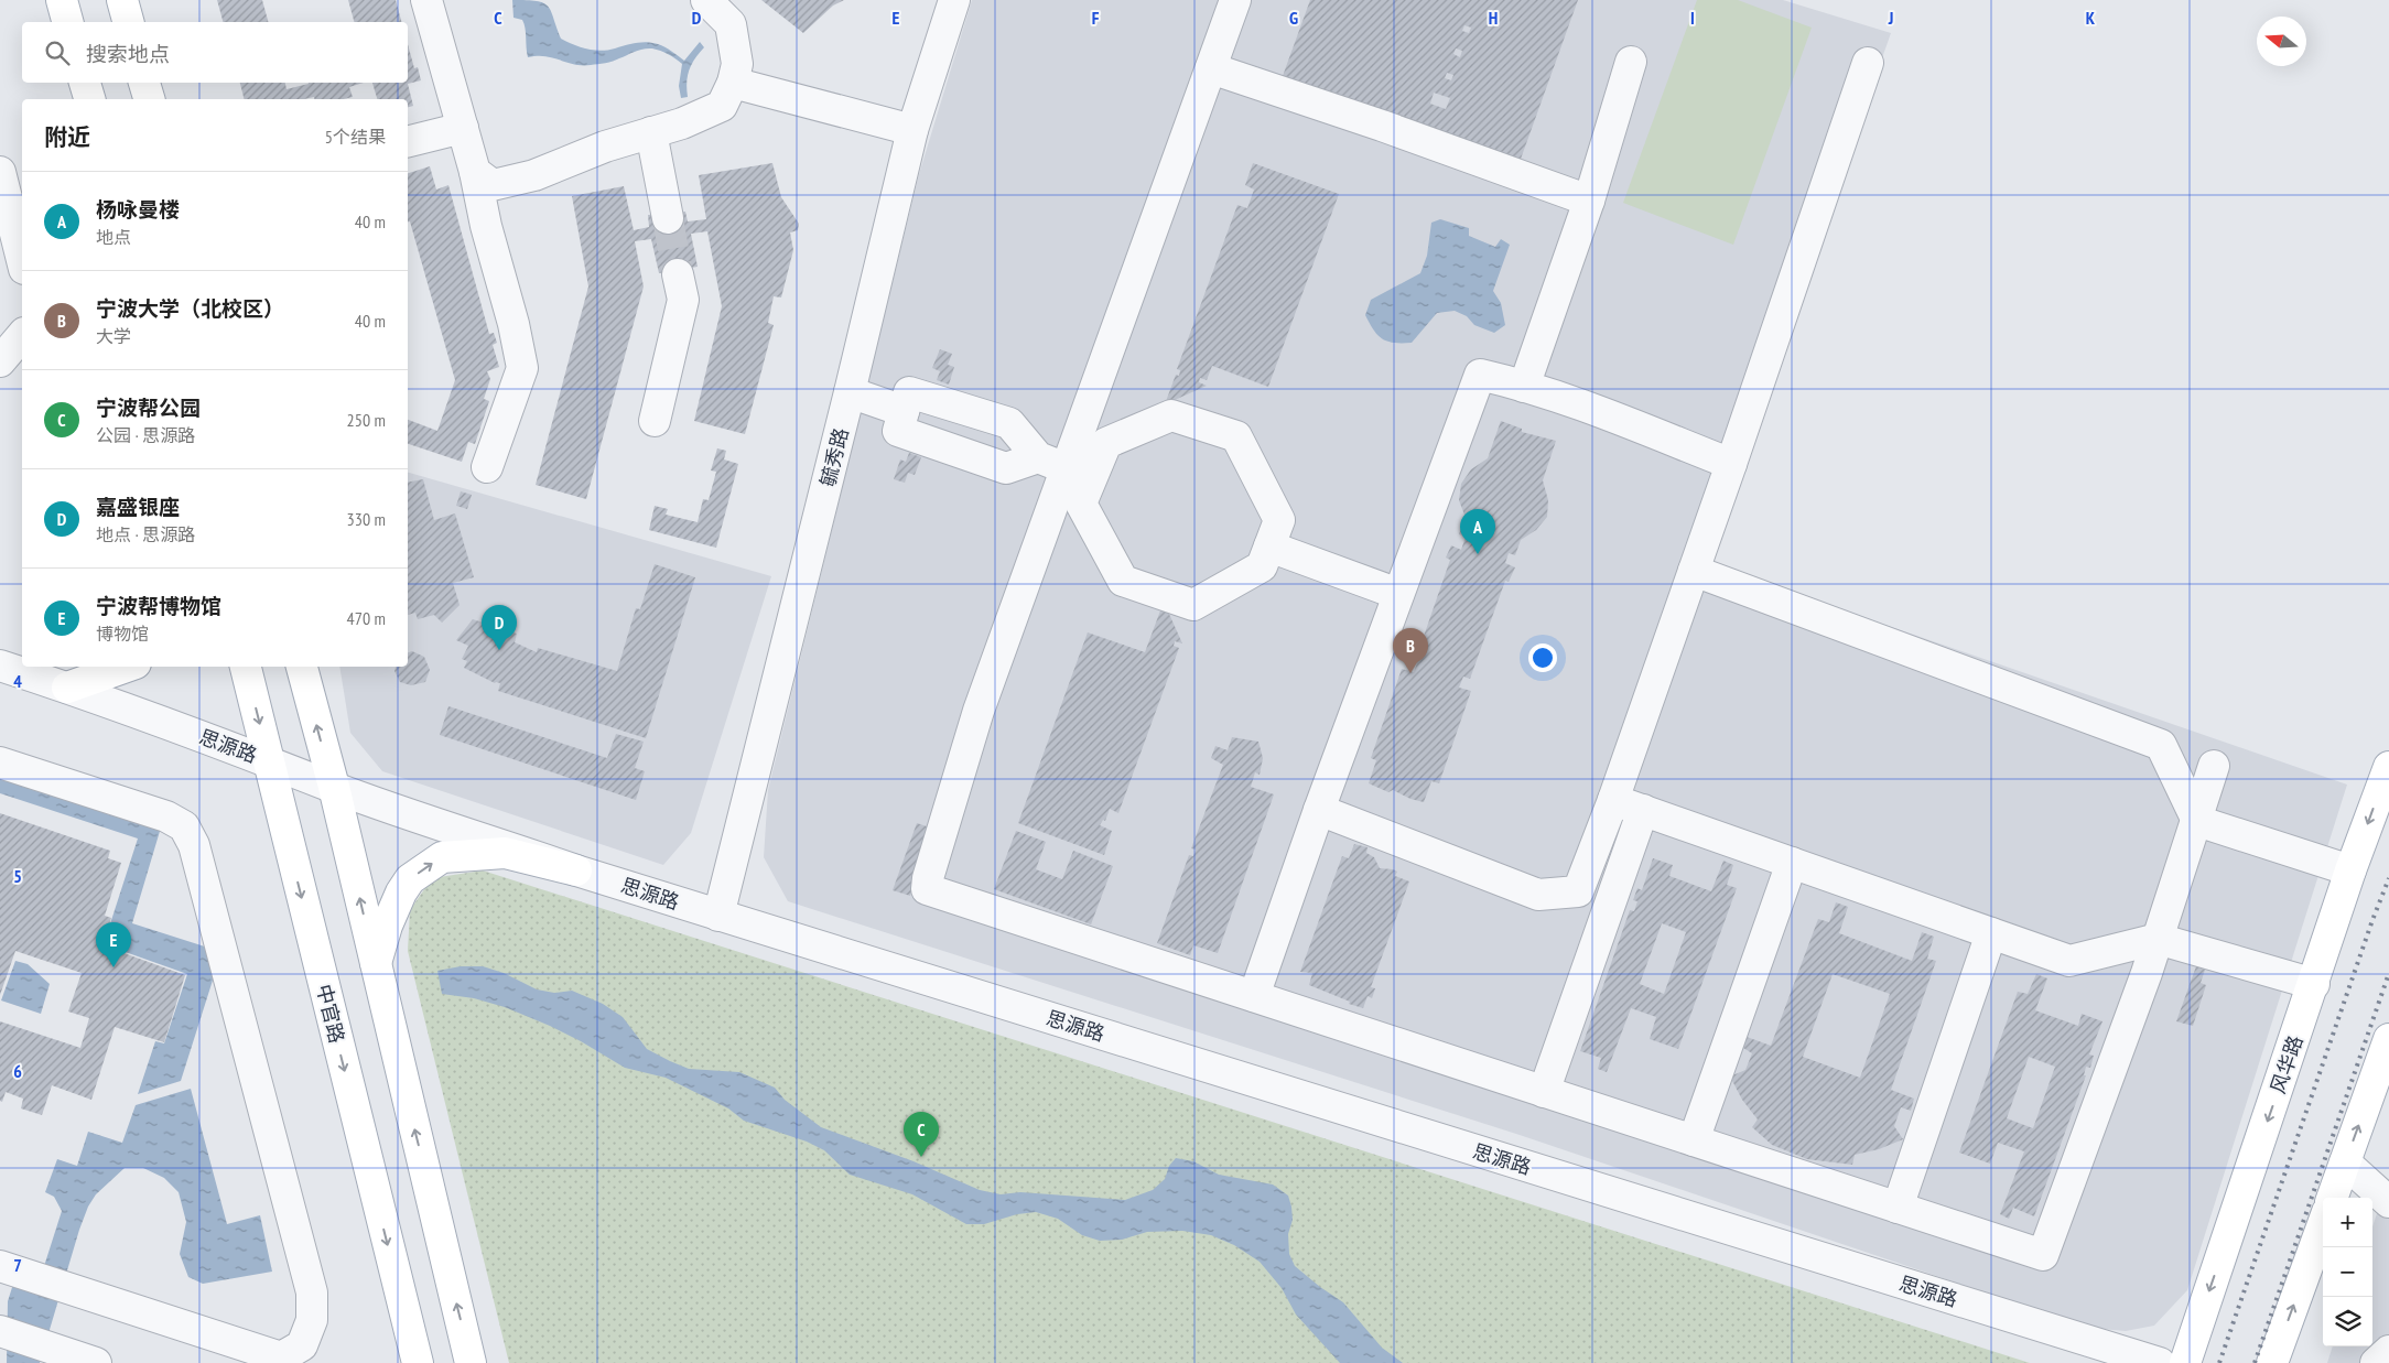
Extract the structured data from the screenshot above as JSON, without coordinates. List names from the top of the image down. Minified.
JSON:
{"streets":{"main road":["中官路","风华路"],"street":["毓秀路","思源路"]},"crossings":[["毓秀路","思源路"],["思源路","中官路"]],"north":"left","page":{"search":"搜索地点","heading":["附近","5个结果"],"list":[{"mark":"A","name":"杨咏曼楼","note":"地点","value":"40 m"},{"mark":"B","name":"宁波大学（北校区）","note":"大学","value":"40 m"},{"mark":"C","name":"宁波帮公园","note":"公园 · 思源路","value":"250 m"},{"mark":"D","name":"嘉盛银座","note":"地点 · 思源路","value":"330 m"},{"mark":"E","name":"宁波帮博物馆","note":"博物馆","value":"470 m"}],"pins":["A","D","B","E","C"],"map_buttons":["+","−"]},"grid":{"columns":["C","D","E","F","G","H","I","J","K"],"rows":["4","5","6","7"]}}
